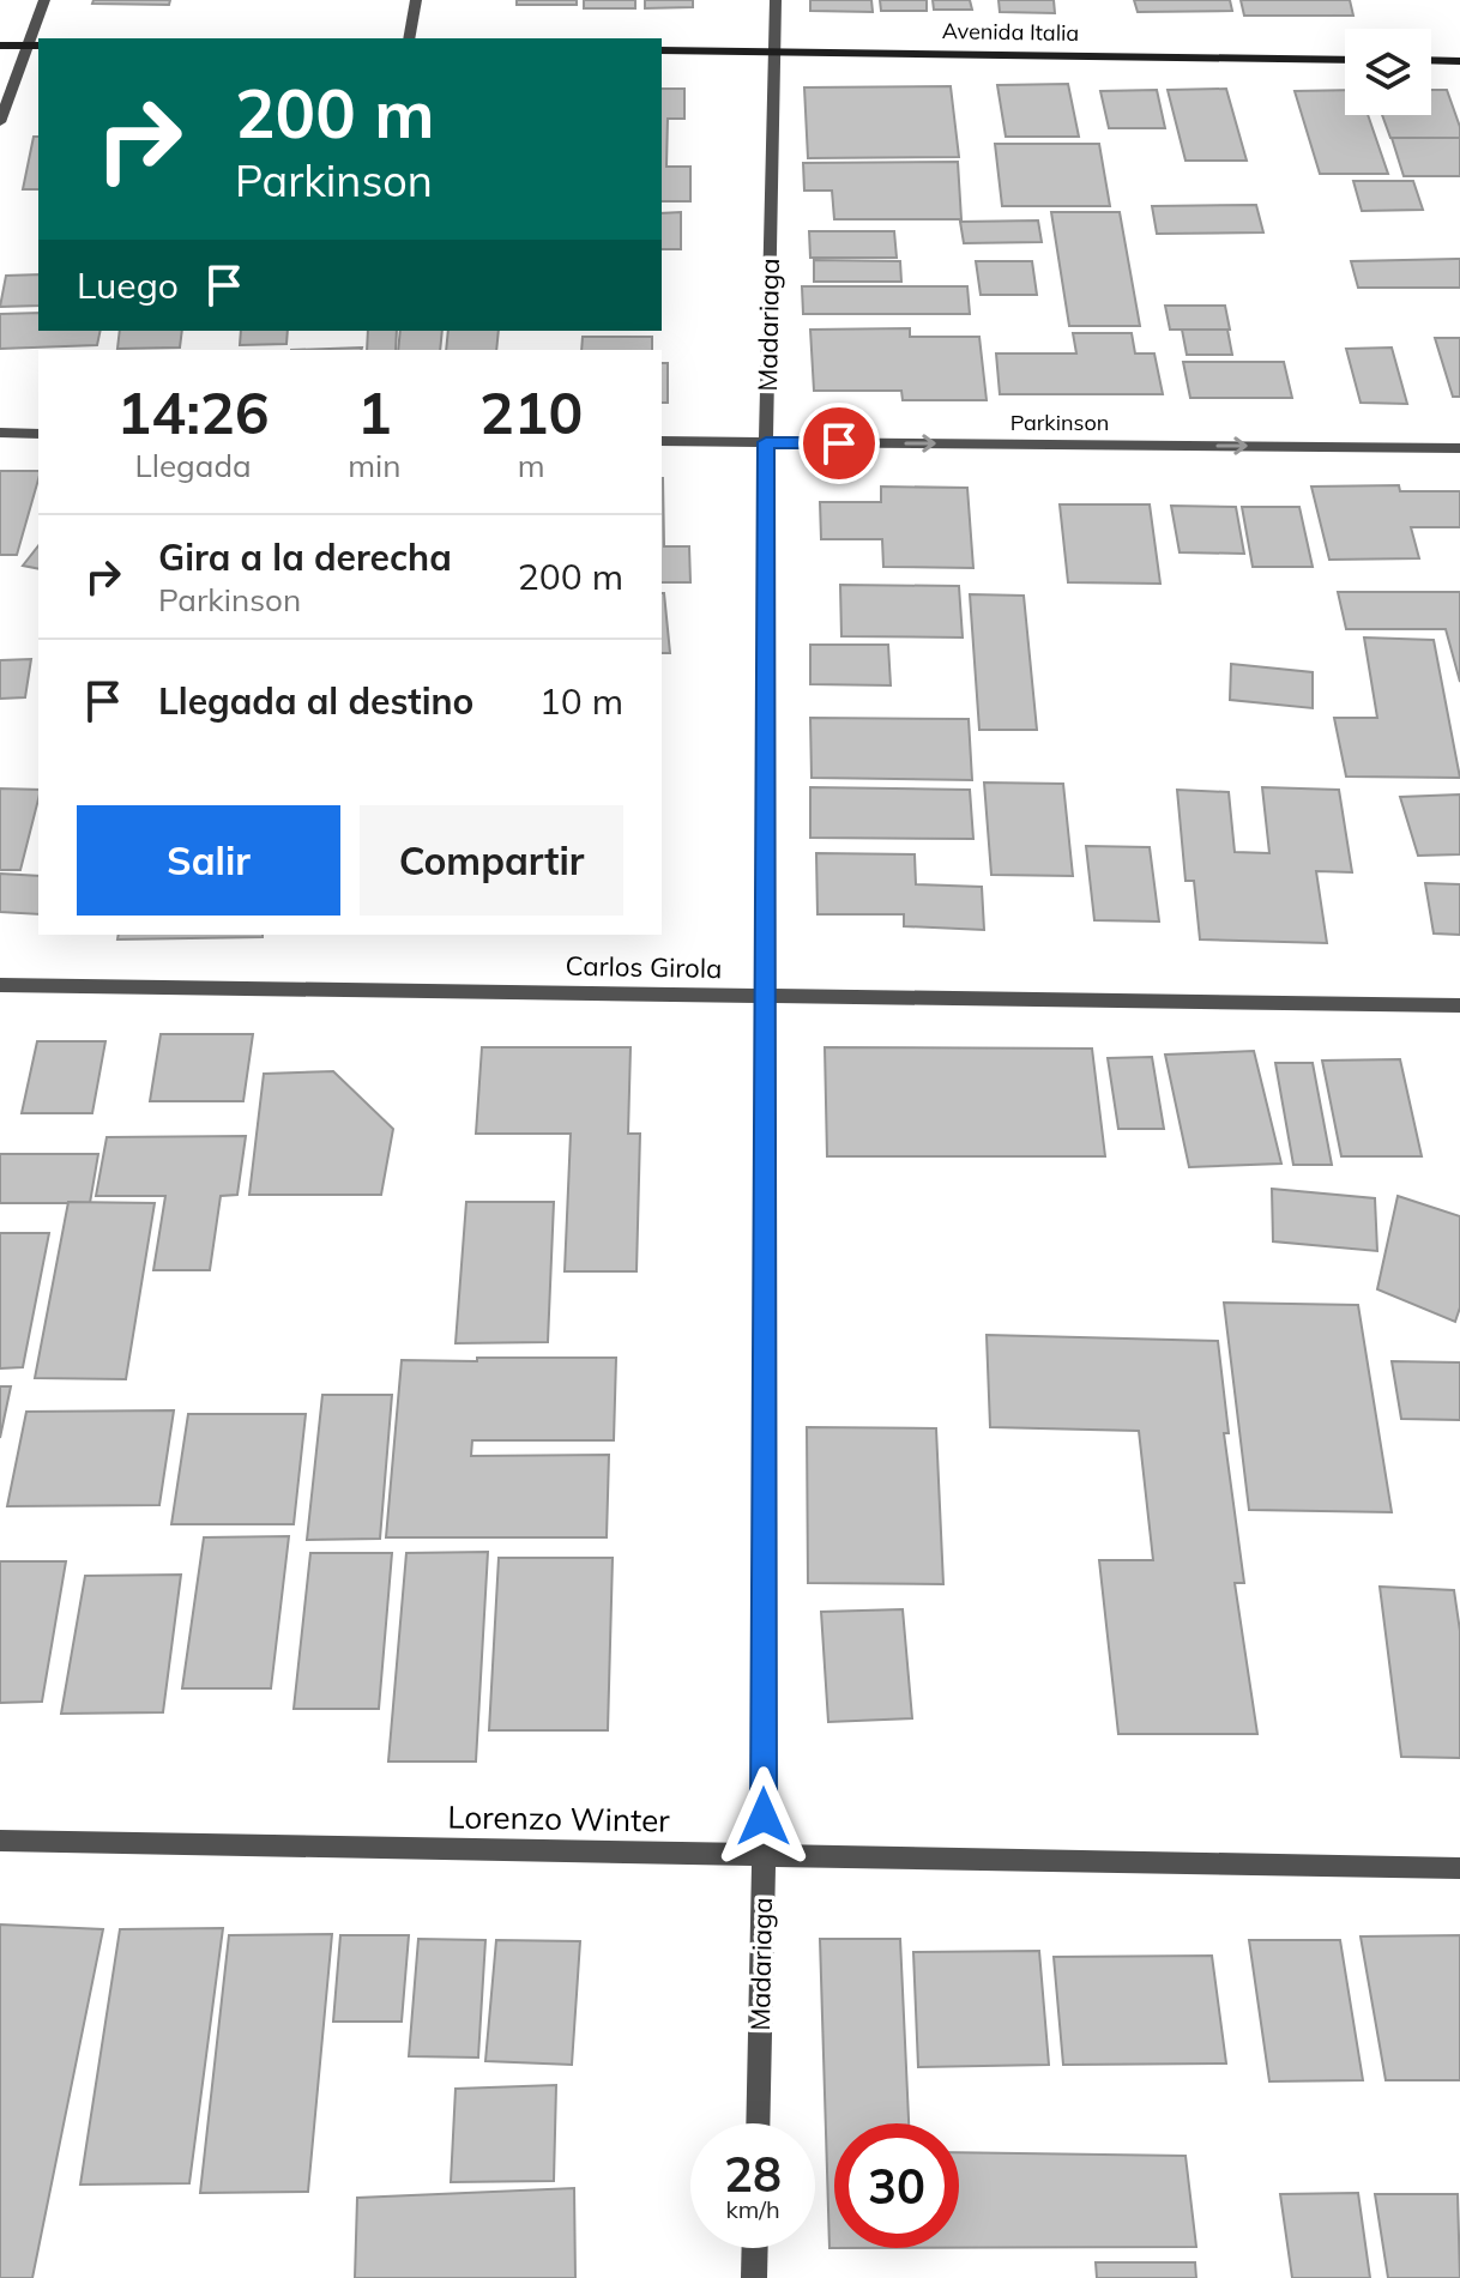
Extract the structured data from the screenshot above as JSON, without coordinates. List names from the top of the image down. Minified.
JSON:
{"streets":{"main road":["Avenida Italia"],"street":["Madariaga","Parkinson","Carlos Girola","Lorenzo Winter"]},"crossings":[["Avenida Italia","Madariaga"],["Madariaga","Parkinson"],["Madariaga","Carlos Girola"],["Madariaga","Lorenzo Winter"]],"one_way":["Parkinson"],"page":{"turn":["200 m","Parkinson"],"then":"Luego","eta":["14:26","Llegada","1","min","210","m"],"list":[{"name":"Gira a la derecha","note":"Parkinson","value":"200 m"},{"name":"Llegada al destino","value":"10 m"}],"buttons":["Salir","Compartir"],"speed":"28 km/h","limit":"30"}}
